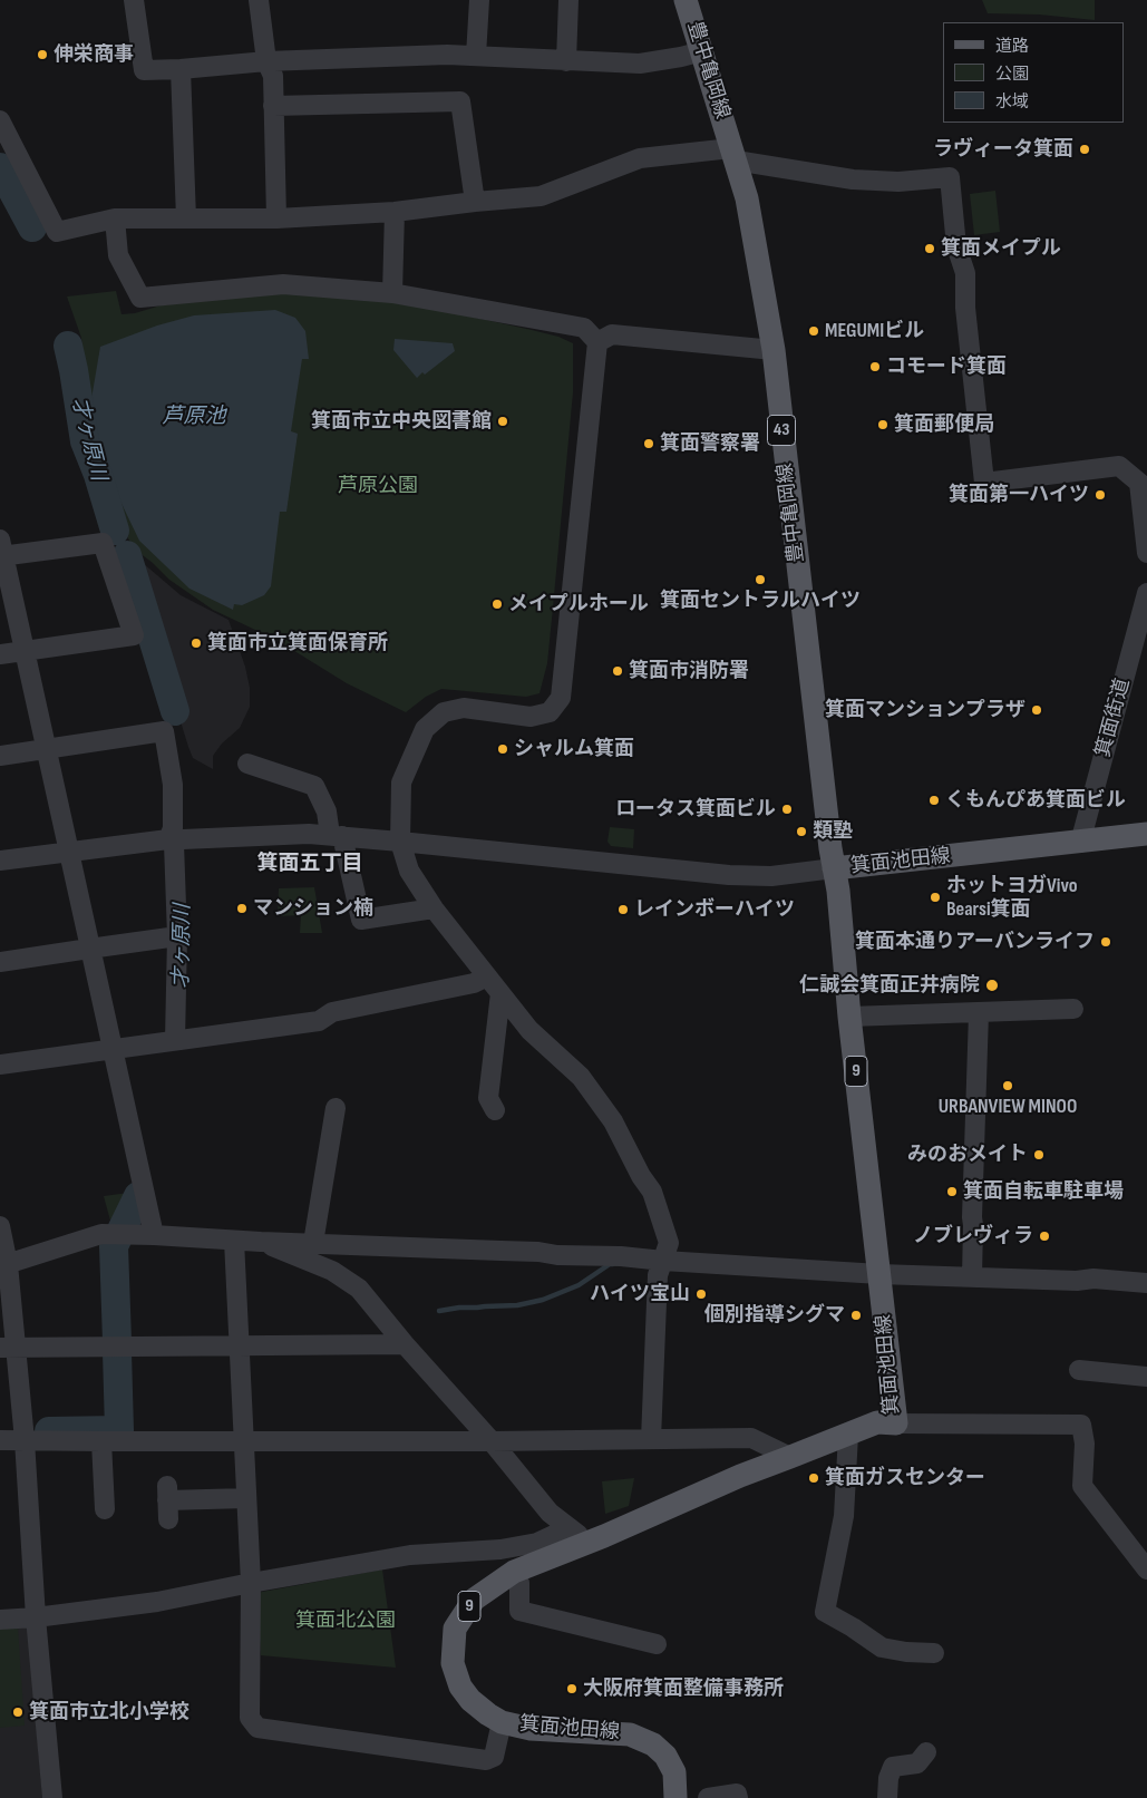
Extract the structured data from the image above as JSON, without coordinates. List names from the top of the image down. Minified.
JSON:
{"streets":{"main road":["豊中亀岡線","43","箕面池田線","9"],"street":["箕面街道"]},"crossings":[["豊中亀岡線","箕面池田線"],["箕面街道","箕面池田線"]],"districts":["箕面五丁目"],"water":["芦原池","才ヶ原川"],"parks":["芦原公園","箕面北公園"],"places":["伸栄商事","ラヴィータ箕面","箕面メイプル","MEGUMIビル","コモード箕面","箕面市立中央図書館","箕面郵便局","箕面警察署","箕面第一ハイツ","箕面セントラルハイツ","メイプルホール","箕面市立箕面保育所","箕面市消防署","箕面マンションプラザ","シャルム箕面","くもんぴあ箕面ビル","ロータス箕面ビル","類塾","ホットヨガVivo Bearsi箕面","マンション楠","レインボーハイツ","箕面本通りアーバンライフ","仁誠会箕面正井病院","URBANVIEW MINOO","みのおメイト","箕面自転車駐車場","ノブレヴィラ","ハイツ宝山","個別指導シグマ","箕面ガスセンター","大阪府箕面整備事務所","箕面市立北小学校"],"legend":["道路","公園","水域"]}
